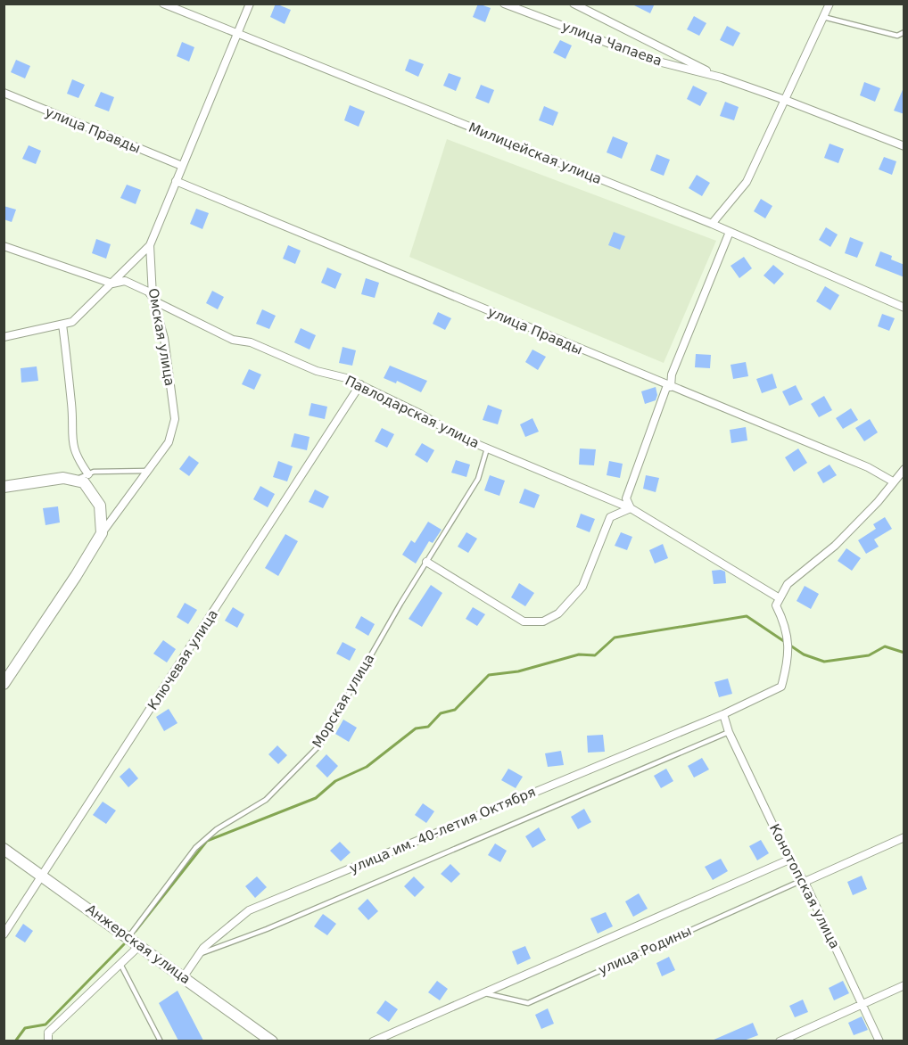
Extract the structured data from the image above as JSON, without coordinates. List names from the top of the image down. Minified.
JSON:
{"streets":{"street":["улица Чапаева","улица Правды","Милицейская улица","Омская улица","Павлодарская улица","Ключевая улица","улица им. 40-летия Октября","Конотопская улица","Анжерская улица","улица Родины"],"lane":["Морская улица"]},"crossings":[["Омская улица","Павлодарская улица"],["Павлодарская улица","Ключевая улица"],["Павлодарская улица","Морская улица"],["Павлодарская улица","улица им. 40-летия Октября"],["Ключевая улица","Анжерская улица"],["Морская улица","Анжерская улица"],["улица им. 40-летия Октября","Конотопская улица"],["улица им. 40-летия Октября","Анжерская улица"],["Конотопская улица","улица Родины"]]}
